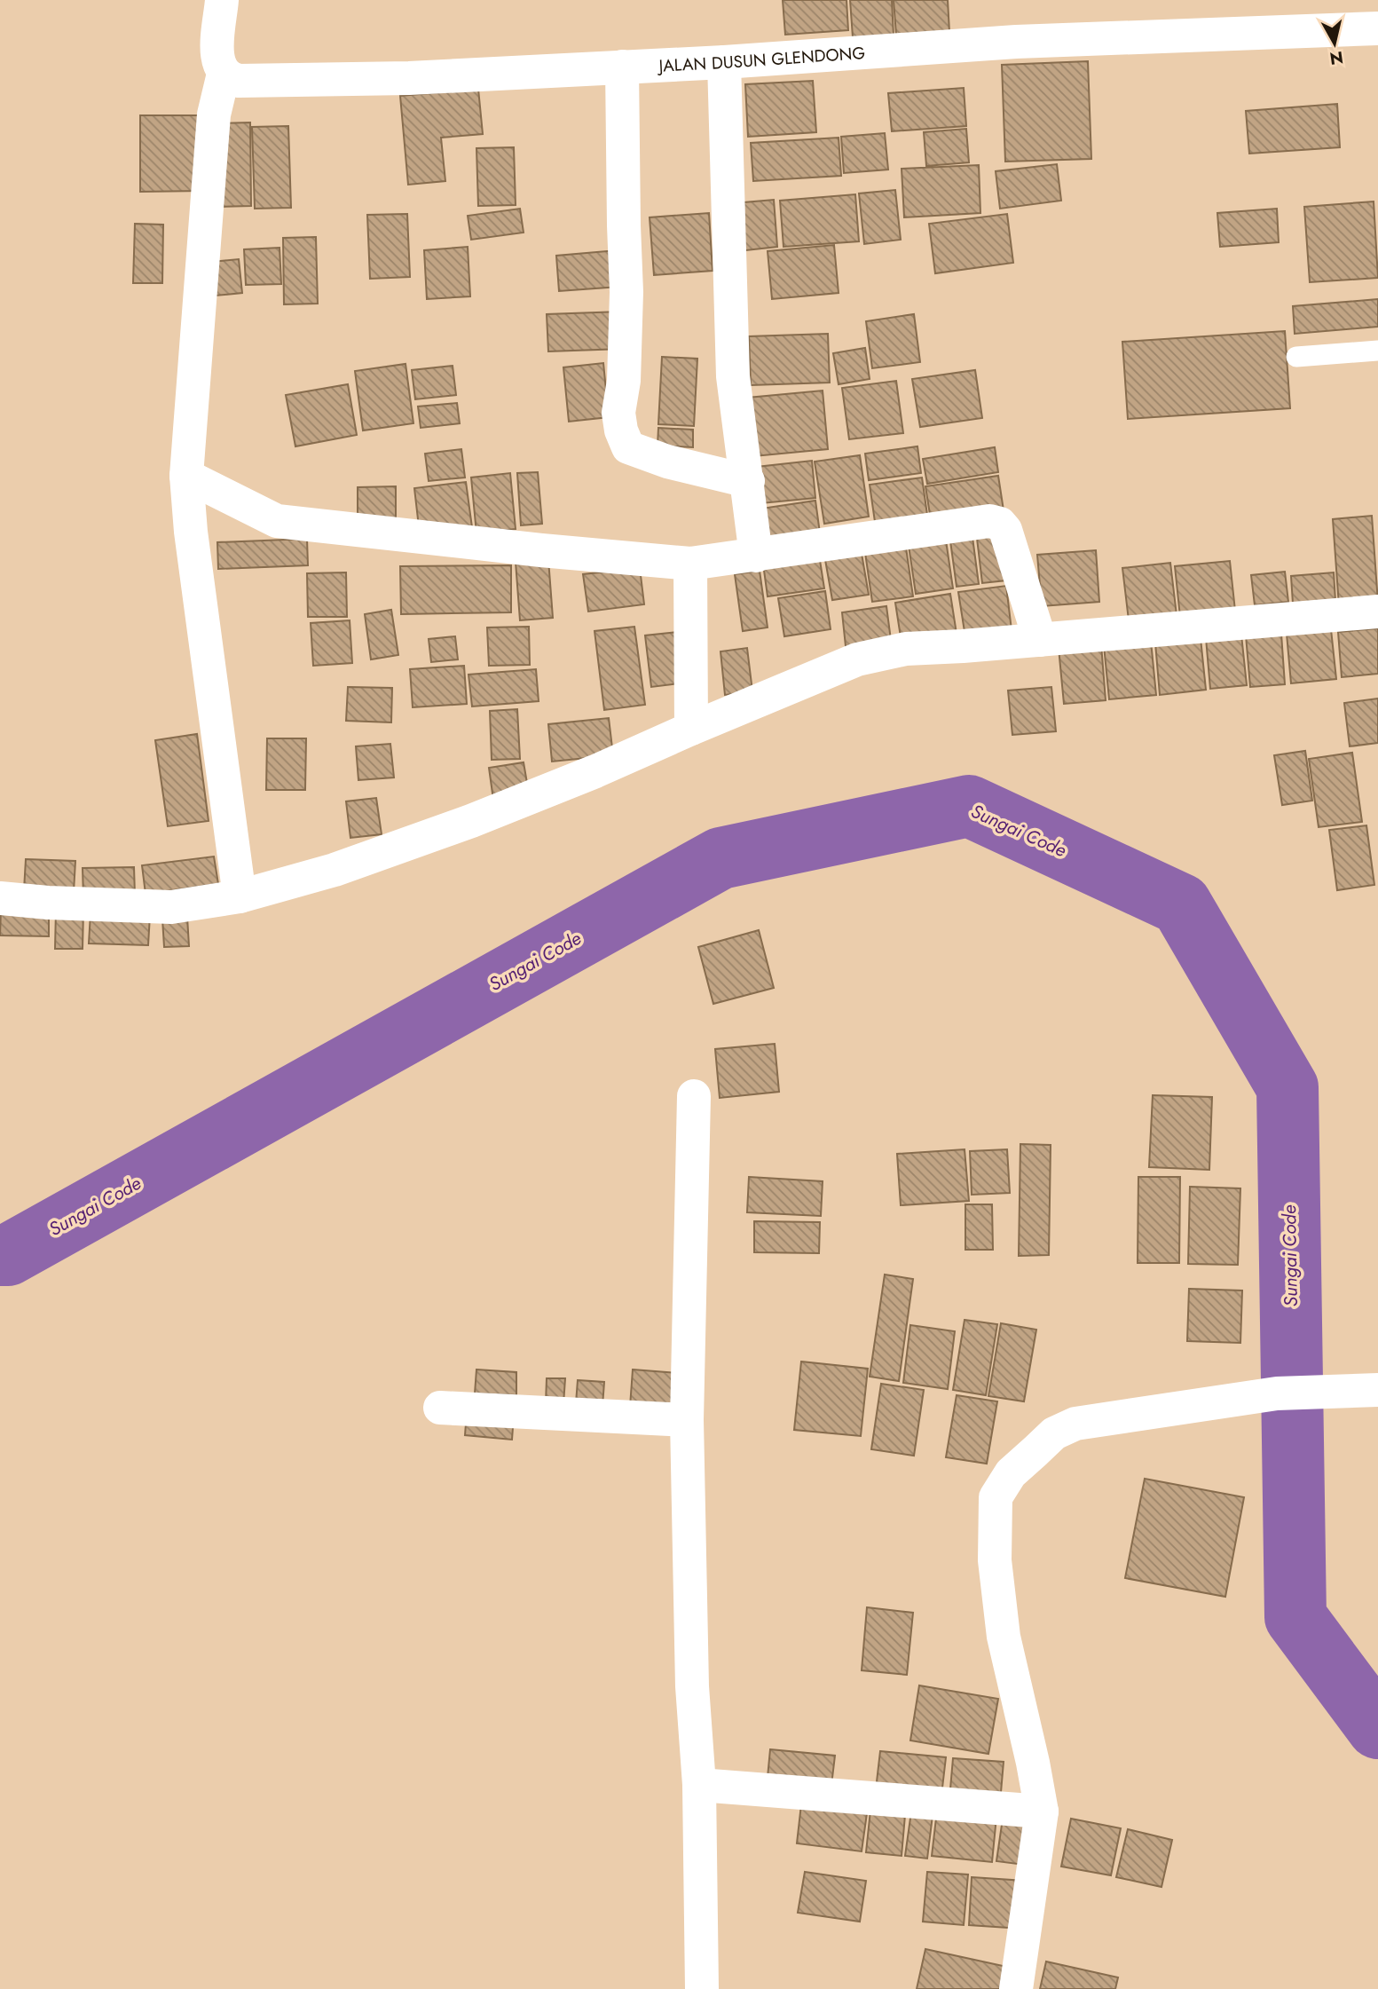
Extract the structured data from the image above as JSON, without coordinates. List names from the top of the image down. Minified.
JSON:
{"streets":{"street":["JALAN DUSUN GLENDONG"]},"water":["Sungai Code"],"north":"bottom"}
